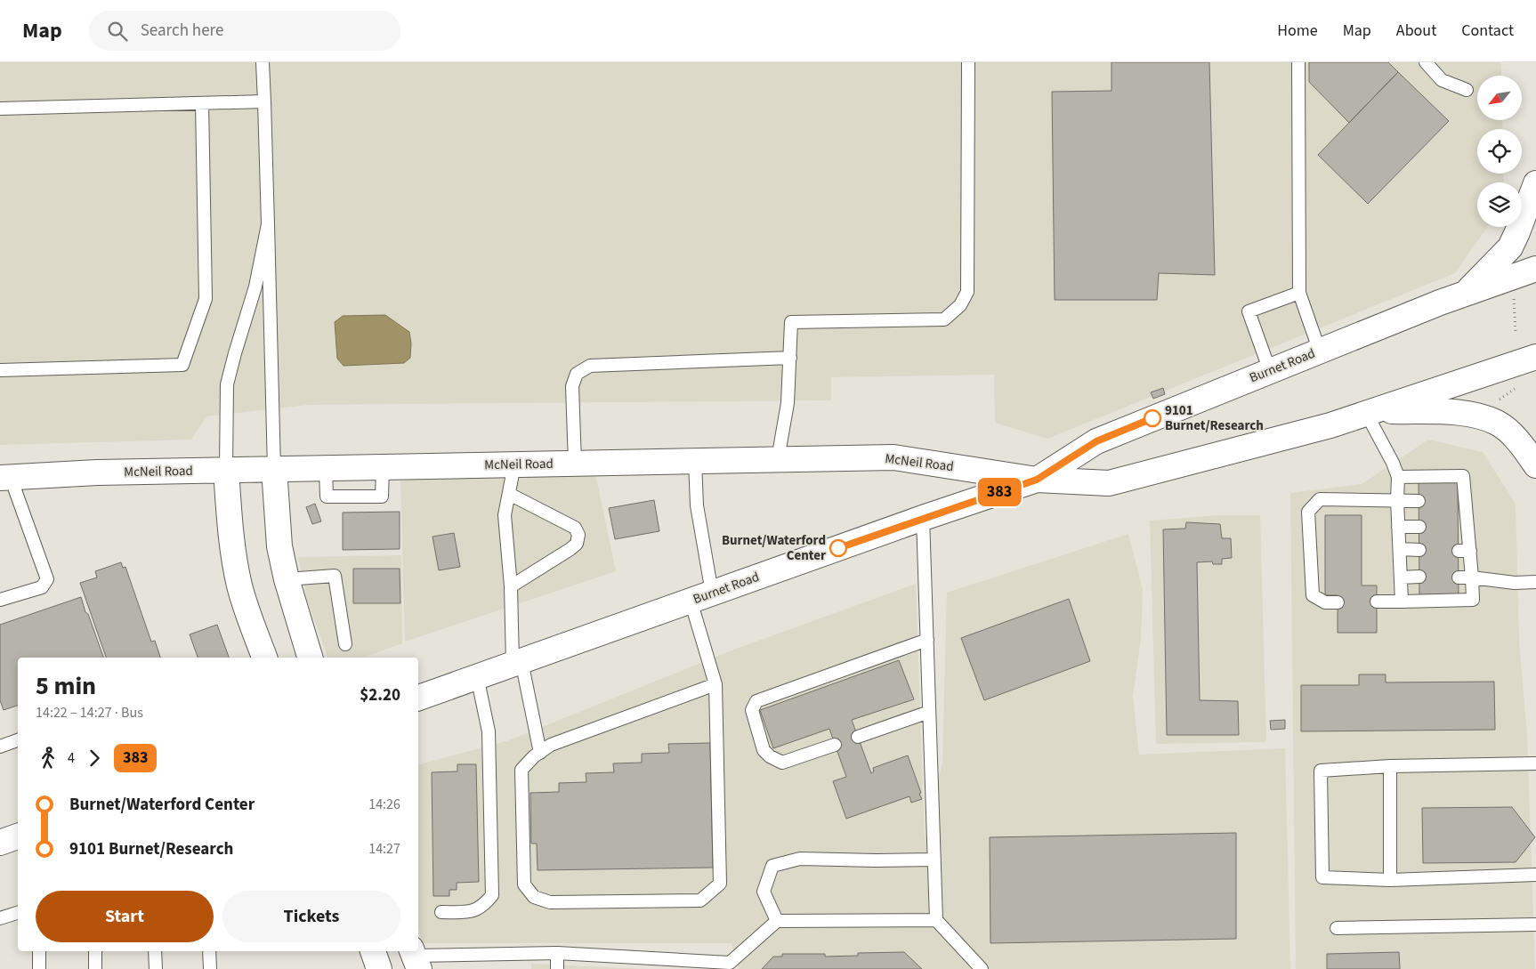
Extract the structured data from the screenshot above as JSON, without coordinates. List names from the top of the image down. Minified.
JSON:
{"streets":{"main road":["Burnet Road","McNeil Road"]},"crossings":[["Burnet Road","McNeil Road"]],"places":["9101 Burnet/Research","Burnet/Waterford Center"],"lines":["bus line 383"],"north":"bottom left","page":{"header":"Map","search":"Search here","nav":["Home","Map","About","Contact"],"on_map":"383","heading":["5 min","14:22 – 14:27 · Bus","$2.20"],"legs":["4","383"],"list":[{"name":"Burnet/Waterford Center","value":"14:26"},{"name":"9101 Burnet/Research","value":"14:27"}],"buttons":["Start","Tickets"]}}
